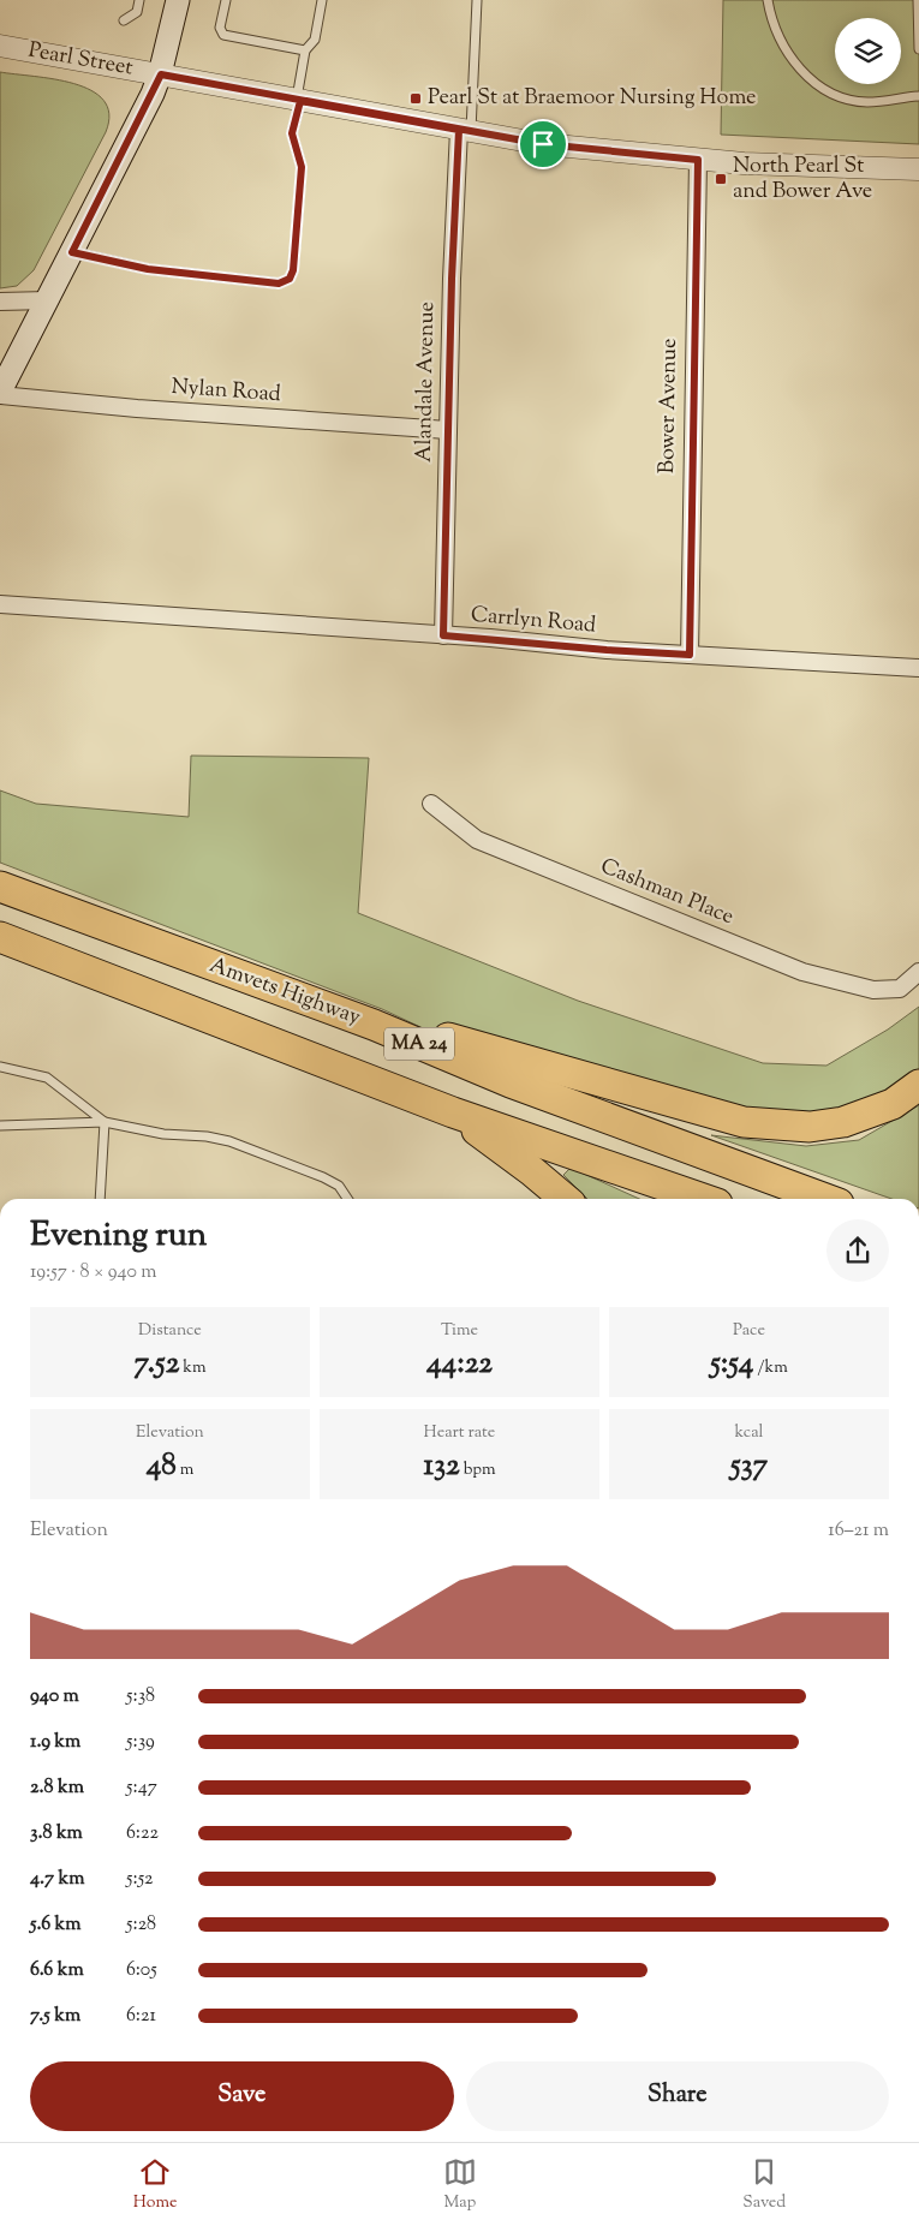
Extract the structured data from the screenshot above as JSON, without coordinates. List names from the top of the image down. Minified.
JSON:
{"streets":{"highway":["Amvets Highway","MA 24"],"street":["Pearl Street","Alandale Avenue","Nylan Road","Bower Avenue","Carrlyn Road","Cashman Place"]},"crossings":[["Pearl Street","Alandale Avenue"],["Pearl Street","Bower Avenue"],["Alandale Avenue","Nylan Road"],["Alandale Avenue","Carrlyn Road"],["Bower Avenue","Carrlyn Road"]],"places":{"transit":["Pearl St at Braemoor Nursing Home","North Pearl St and Bower Ave"]},"page":{"heading":["Evening run","19:57 · 8 × 940 m"],"stats":[["Distance","7.52 km"],["Time","44:22"],["Pace","5:54 /km"],["Elevation","48 m"],["Heart rate","132 bpm"],["kcal","537"]],"chart":["Elevation","16–21 m"],"list":[{"name":"940 m","note":"5:38"},{"name":"1.9 km","note":"5:39"},{"name":"2.8 km","note":"5:47"},{"name":"3.8 km","note":"6:22"},{"name":"4.7 km","note":"5:52"},{"name":"5.6 km","note":"5:28"},{"name":"6.6 km","note":"6:05"},{"name":"7.5 km","note":"6:21"}],"buttons":["Save","Share"],"tabs":["Home","Map","Saved"]}}
